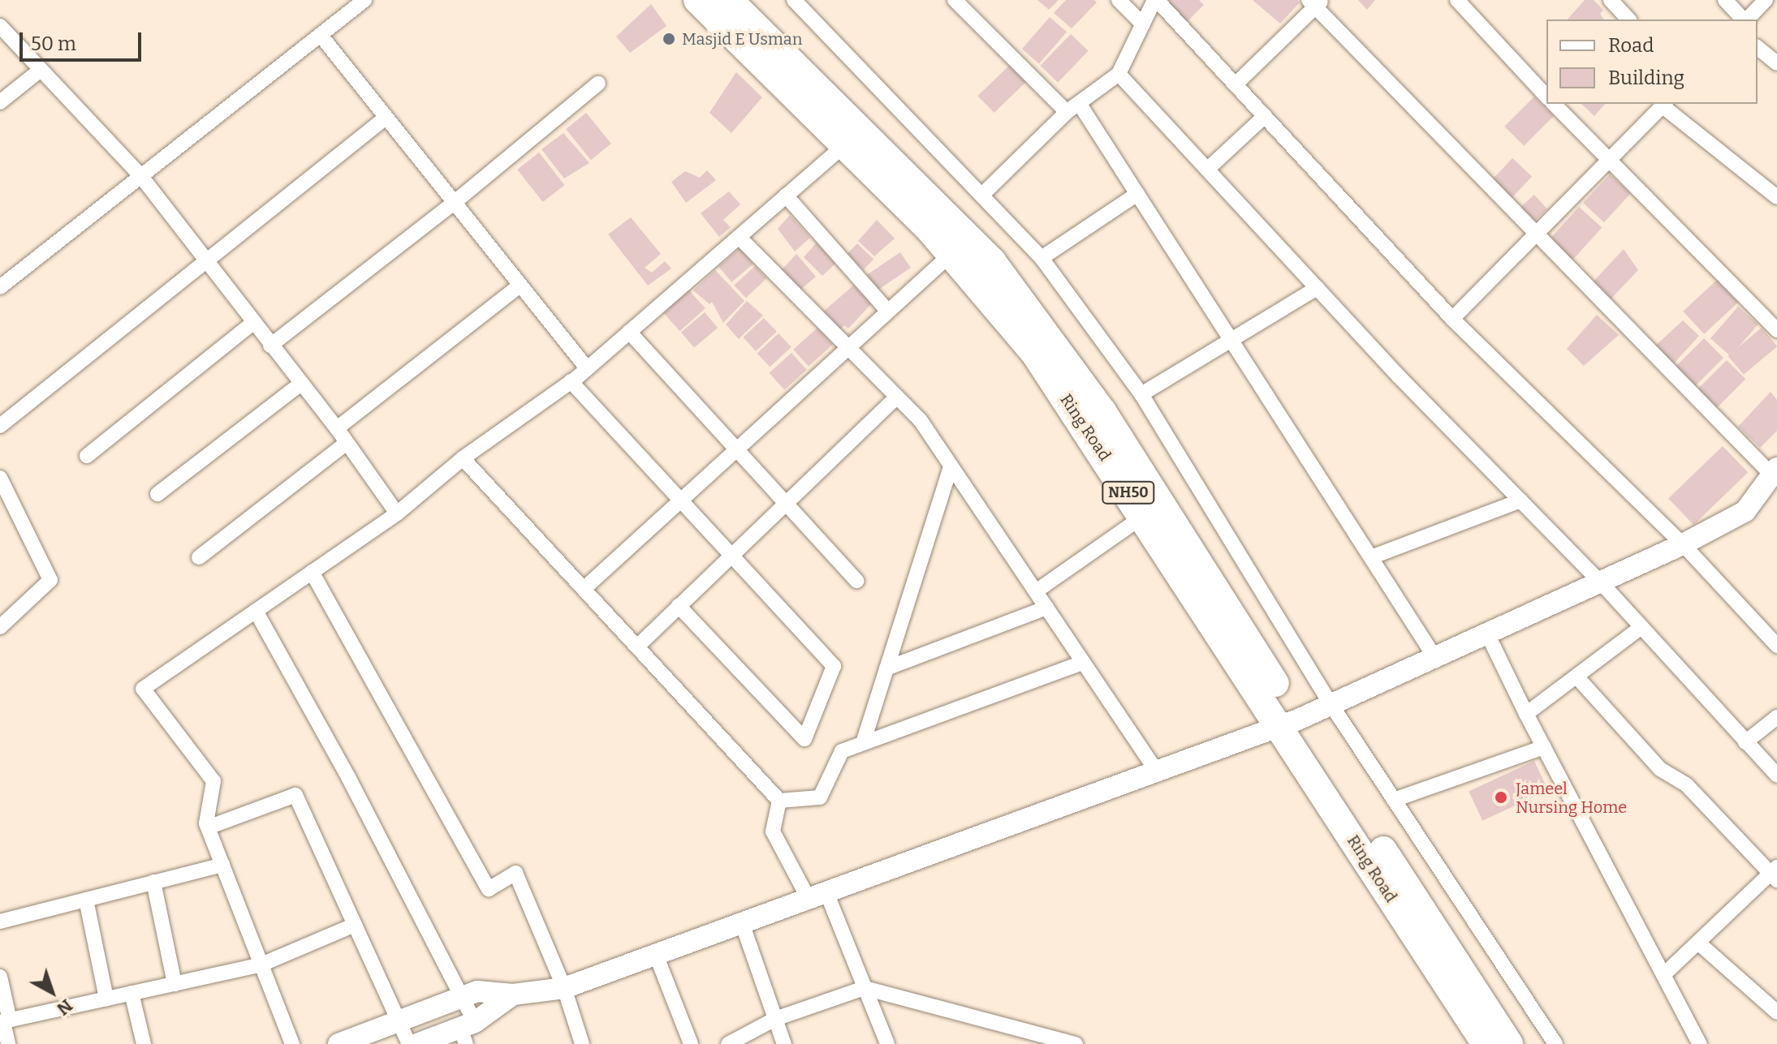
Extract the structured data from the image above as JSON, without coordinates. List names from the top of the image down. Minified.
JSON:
{"streets":{"highway":["Ring Road","NH50"]},"places":["Masjid E Usman","Jameel Nursing Home"],"legend":["Road","Building"],"scale_bar":"50 m","north":"bottom right"}
